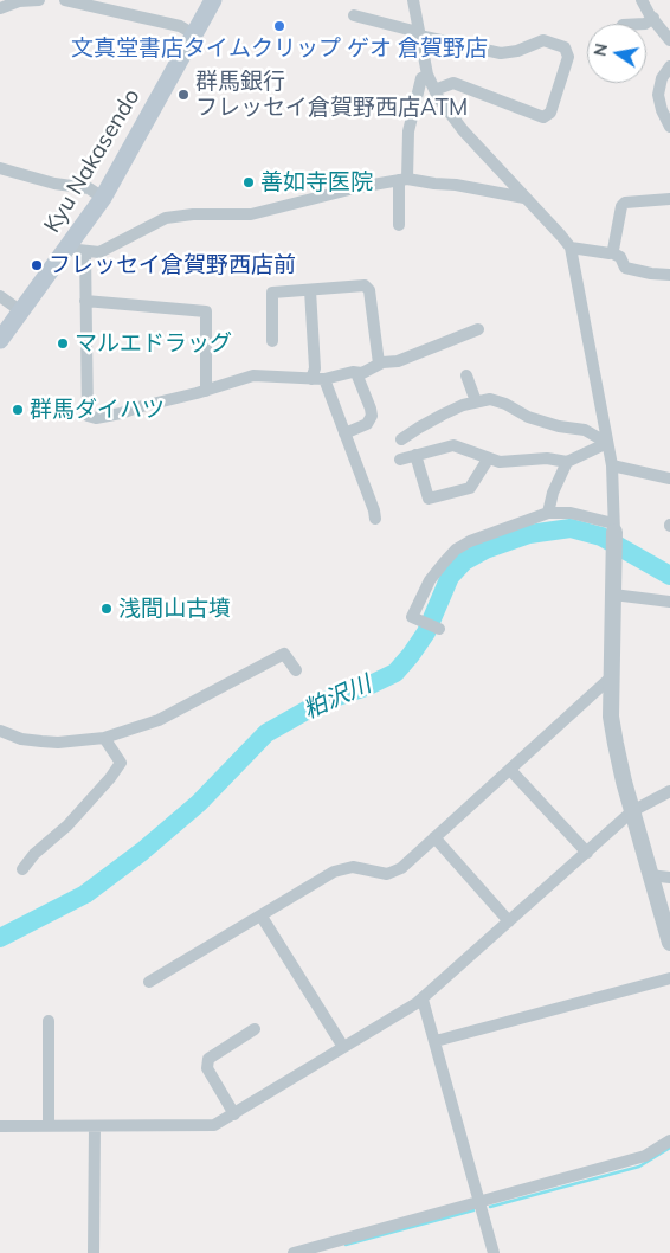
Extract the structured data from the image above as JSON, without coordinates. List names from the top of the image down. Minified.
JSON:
{"streets":{"main road":["Kyu Nakasendo"]},"water":["粕沢川"],"places":["文真堂書店タイムクリップ ゲオ 倉賀野店","群馬銀行 フレッセイ倉賀野西店ATM","善如寺医院","フレッセイ倉賀野西店前","マルエドラッグ","群馬ダイハツ","浅間山古墳"],"north":"left"}
